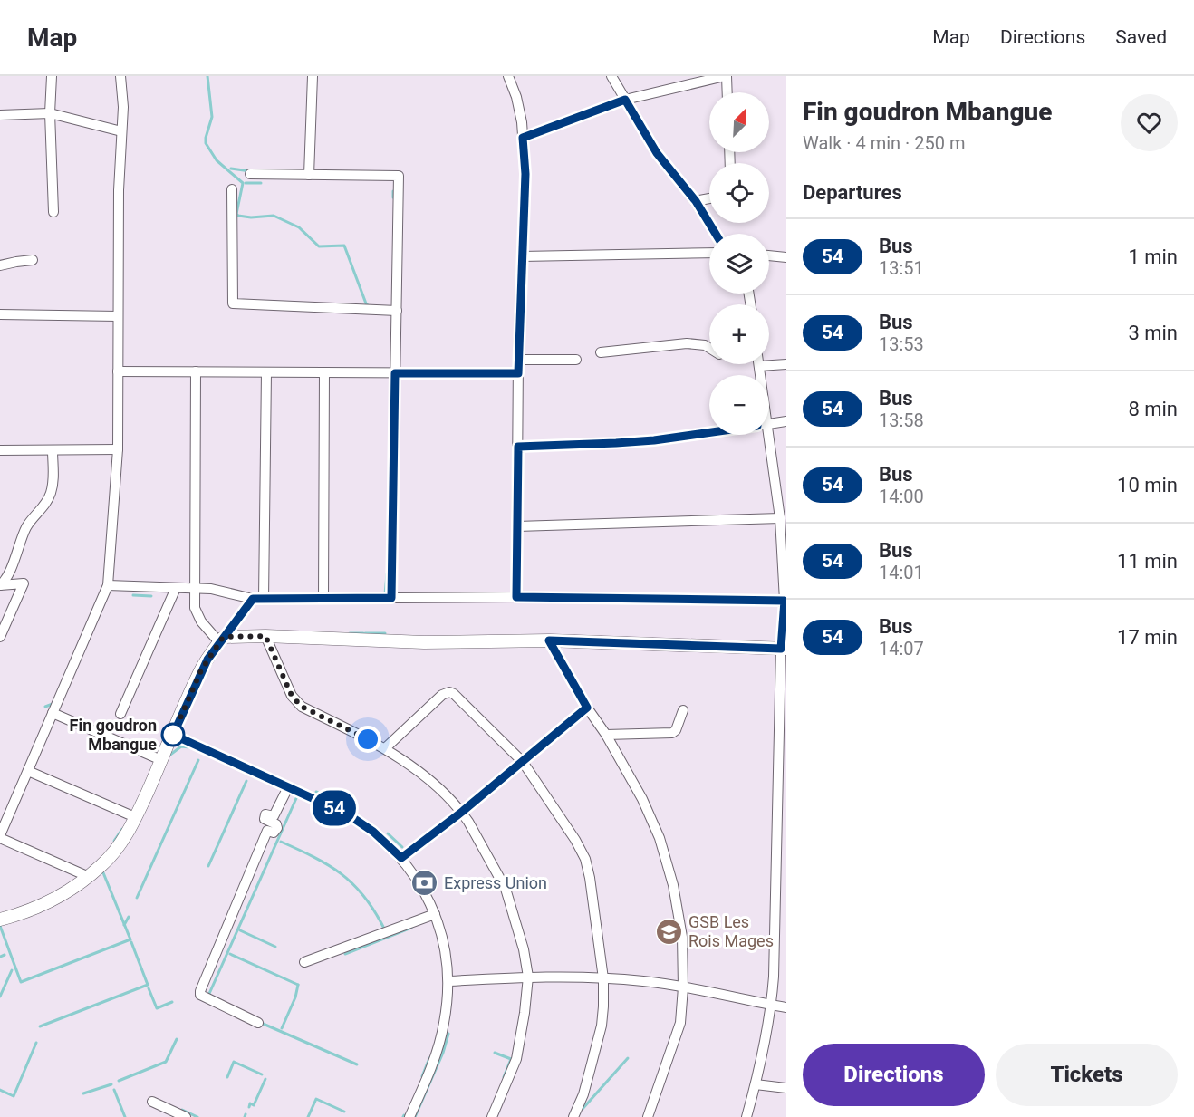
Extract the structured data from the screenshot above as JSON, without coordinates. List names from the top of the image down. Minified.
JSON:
{"places":{"other":["Fin goudron Mbangue"],"bank":["Express Union"],"school or university":["GSB Les Rois Mages"]},"lines":["bus line 54"],"north":"top right","page":{"header":"Map","nav":["Map","Directions","Saved"],"on_map":"54","heading":[["Fin goudron Mbangue","Walk · 4 min · 250 m"],"Departures"],"map_buttons":["+","−"],"list":[{"mark":"54","name":"Bus","note":"13:51","value":"1 min"},{"mark":"54","name":"Bus","note":"13:53","value":"3 min"},{"mark":"54","name":"Bus","note":"13:58","value":"8 min"},{"mark":"54","name":"Bus","note":"14:00","value":"10 min"},{"mark":"54","name":"Bus","note":"14:01","value":"11 min"},{"mark":"54","name":"Bus","note":"14:07","value":"17 min"}],"buttons":["Directions","Tickets"]}}
